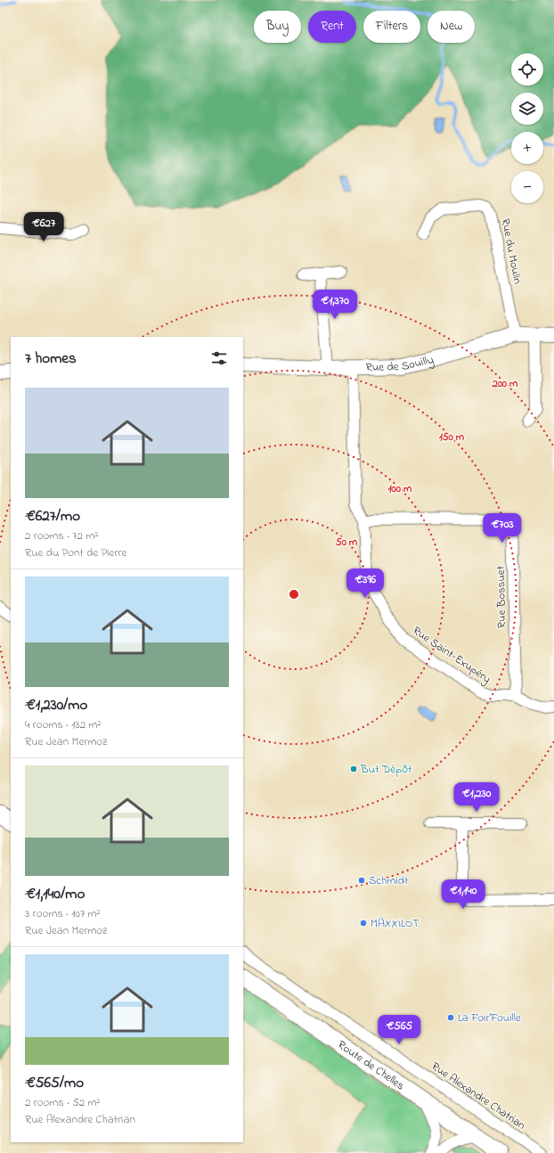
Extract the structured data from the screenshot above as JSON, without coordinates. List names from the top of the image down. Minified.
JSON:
{"streets":{"main road":["Route de Chelles"],"street":["Rue du Moulin","Rue de Souilly","Rue Bossuet","Rue Saint-Exupéry","Rue Alexandre Chatrian"]},"crossings":[["Rue du Moulin","Rue de Souilly"],["Rue de Souilly","Rue Saint-Exupéry"],["Rue Bossuet","Rue Saint-Exupéry"]],"places":["But Dépôt","Schmidt","MAXXILOT","La Foir'Fouille"],"page":{"chip":["Buy","Rent","Filters","New"],"map_buttons":["+","−"],"price":["€627","€1,370","€703","€396","€1,230","€1,140","€565"],"heading":"7 homes","list":[{"name":"€627/mo","note":"2 rooms · 72 m² · Rue du Pont de Pierre"},{"name":"€1,230/mo","note":"4 rooms · 132 m² · Rue Jean Mermoz"},{"name":"€1,140/mo","note":"3 rooms · 107 m² · Rue Jean Mermoz"},{"name":"€565/mo","note":"2 rooms · 52 m² · Rue Alexandre Chatrian"}]},"rings":["200 m","150 m","100 m","50 m"]}
